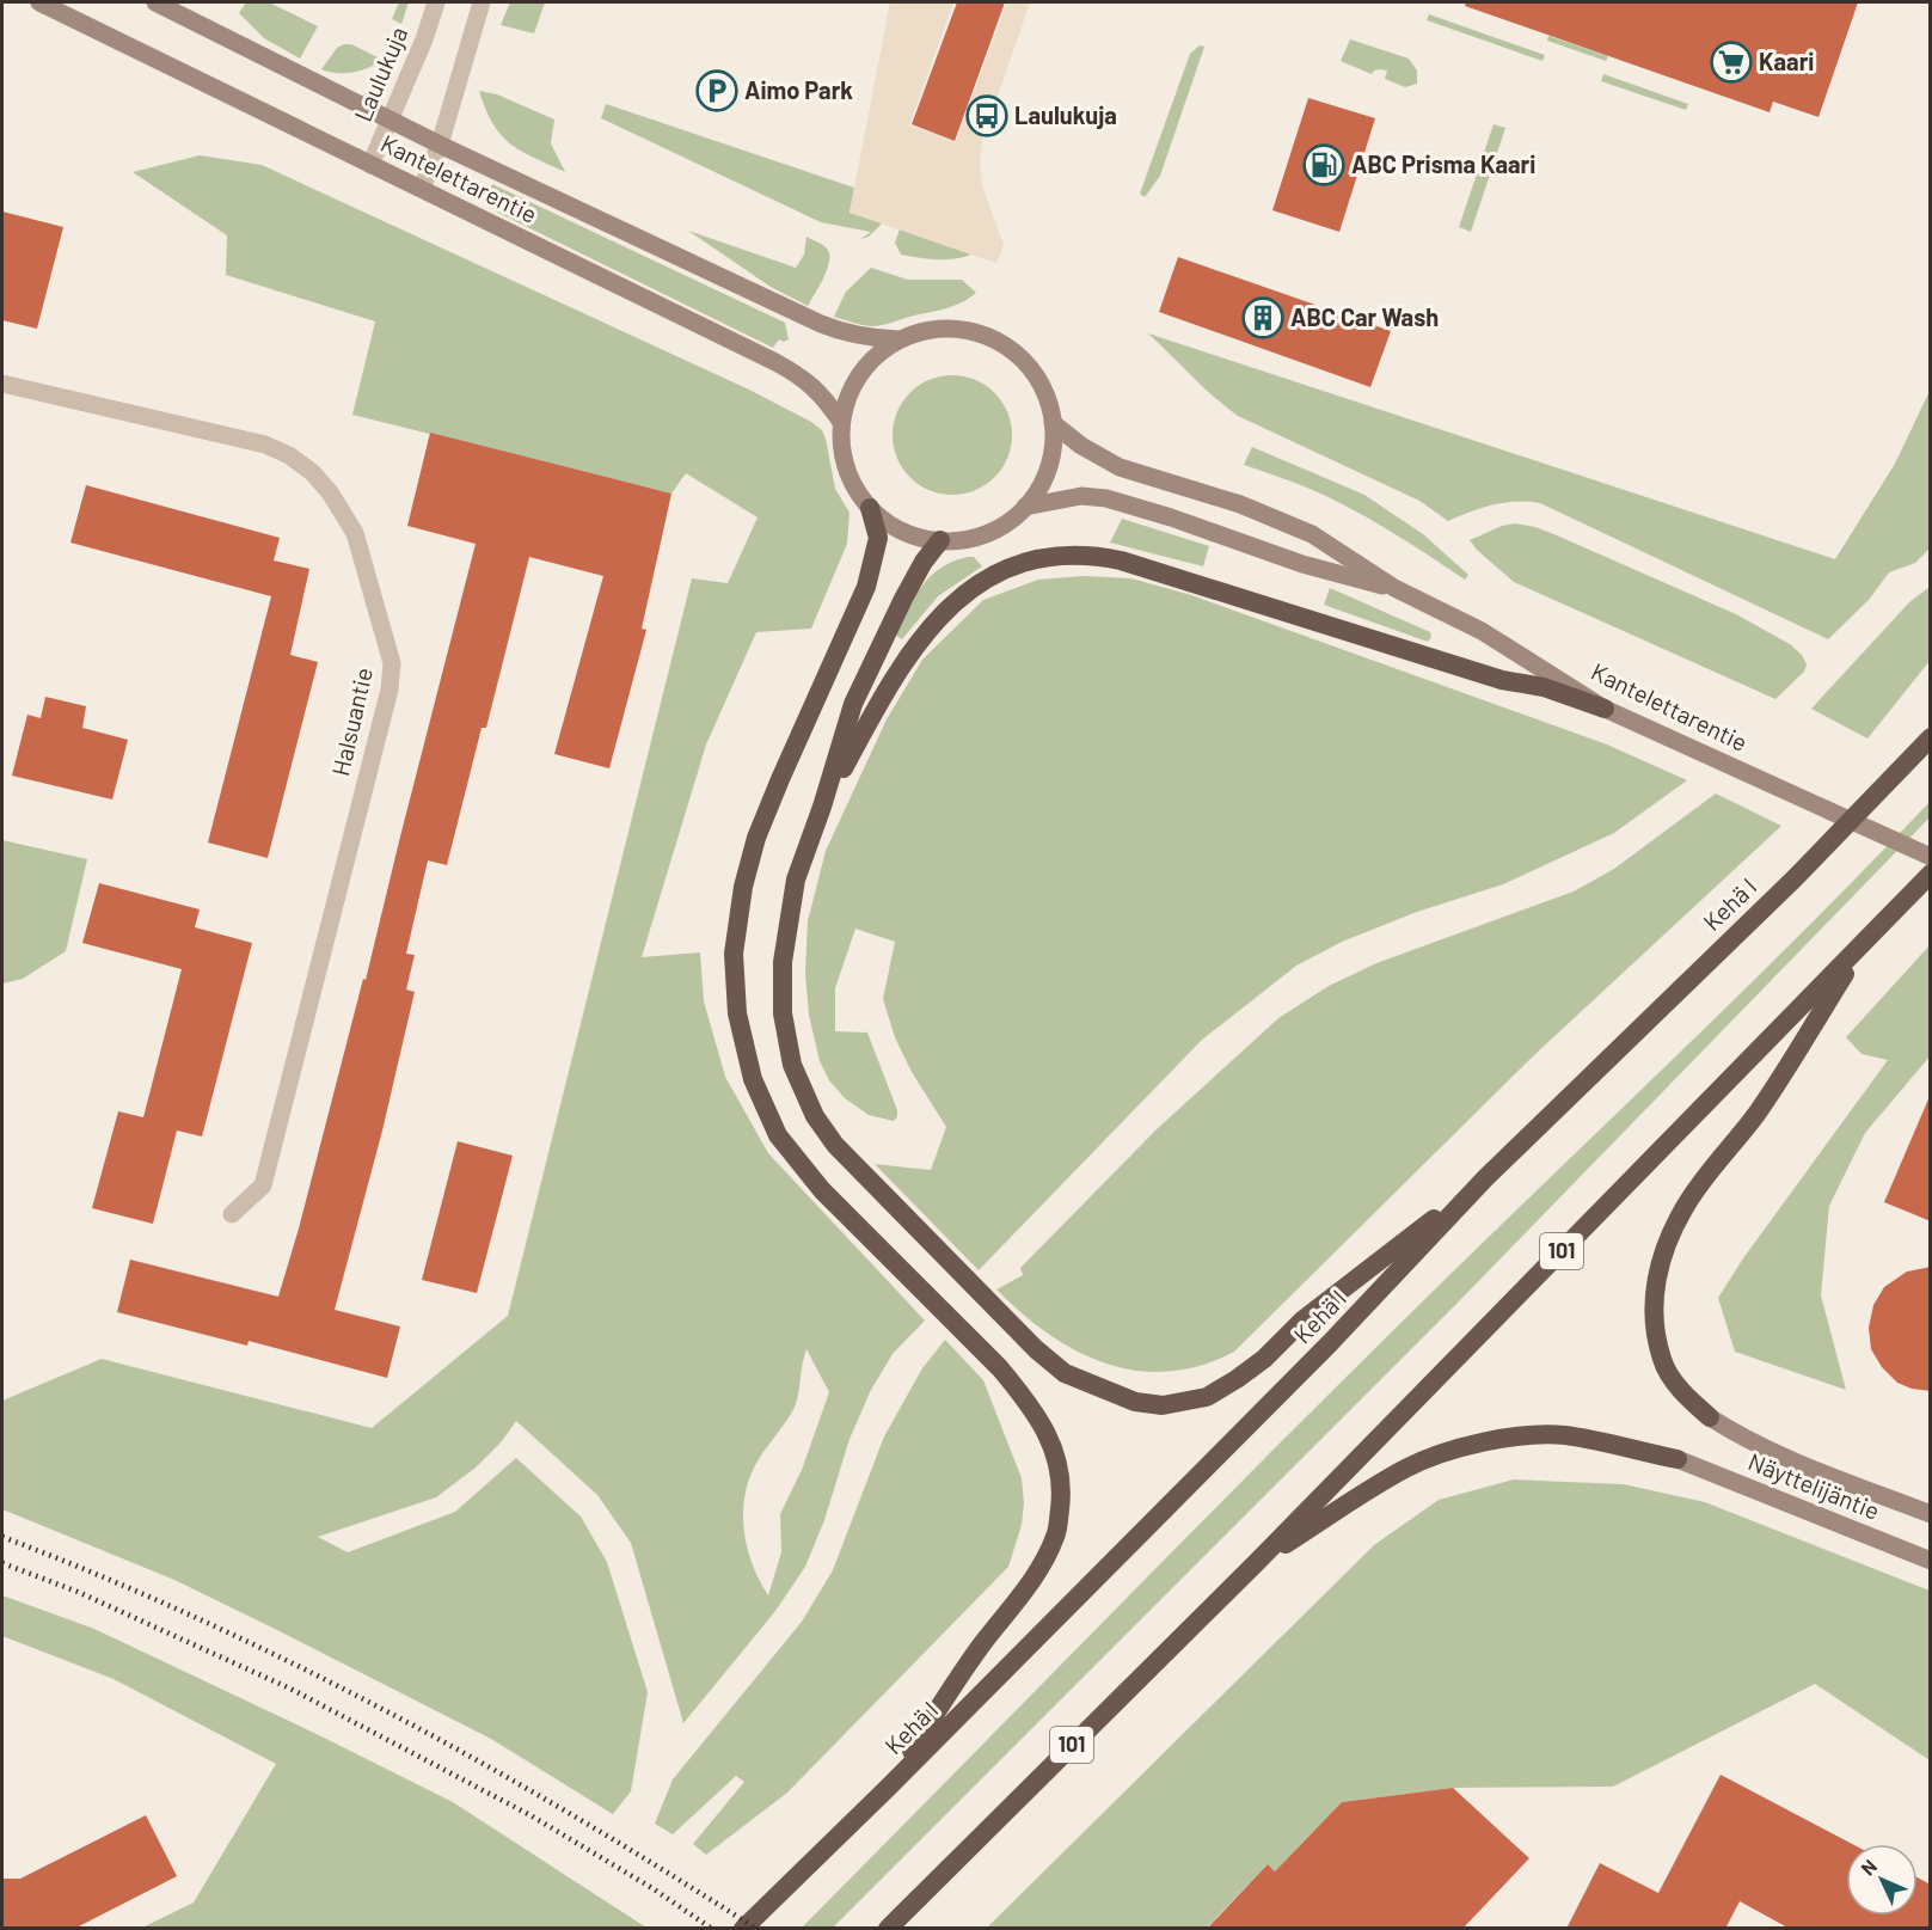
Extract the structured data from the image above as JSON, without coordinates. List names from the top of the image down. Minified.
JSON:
{"streets":{"highway":["Kehä I","101"],"main road":["Kantelettarentie","Näyttelijäntie"],"street":["Laulukuja","Halsuantie"]},"crossings":[["Laulukuja","Kantelettarentie"]],"places":{"supermarket":["Kaari"],"parking":["Aimo Park"],"bus stop":["Laulukuja"],"fuel station":["ABC Prisma Kaari"],"building":["ABC Car Wash"]},"north":"top left"}
